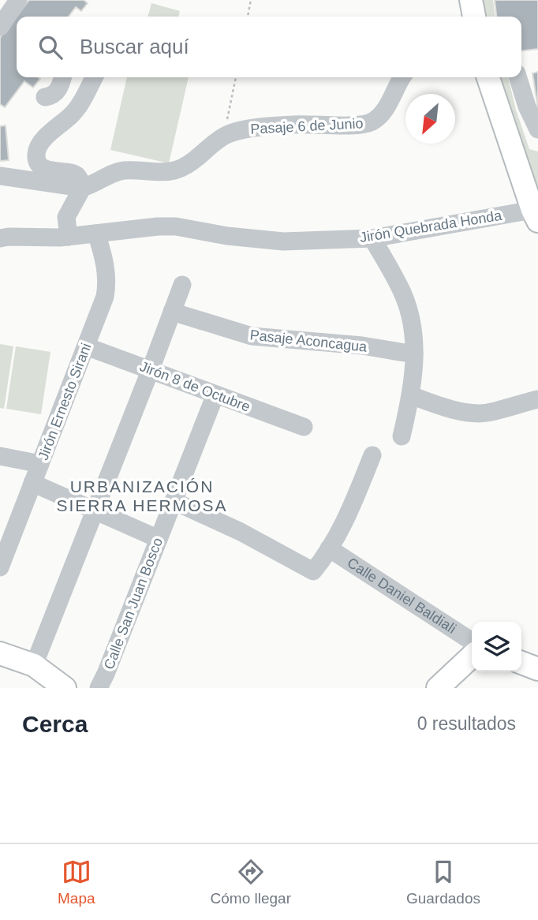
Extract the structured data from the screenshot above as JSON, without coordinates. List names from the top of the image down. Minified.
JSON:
{"streets":{"street":["Pasaje 6 de Junio","Jirón Quebrada Honda","Pasaje Aconcagua","Jirón 8 de Octubre","Jirón Ernesto Sirani","Calle Daniel Baldiali","Calle San Juan Bosco"]},"crossings":[["Jirón Quebrada Honda","Jirón Ernesto Sirani"],["Jirón 8 de Octubre","Jirón Ernesto Sirani"],["Jirón 8 de Octubre","Calle San Juan Bosco"]],"districts":["URBANIZACIÓN SIERRA HERMOSA"],"north":"bottom left","page":{"search":"Buscar aquí","heading":["Cerca","0 resultados"],"nav":["Mapa","Cómo llegar","Guardados"]}}
